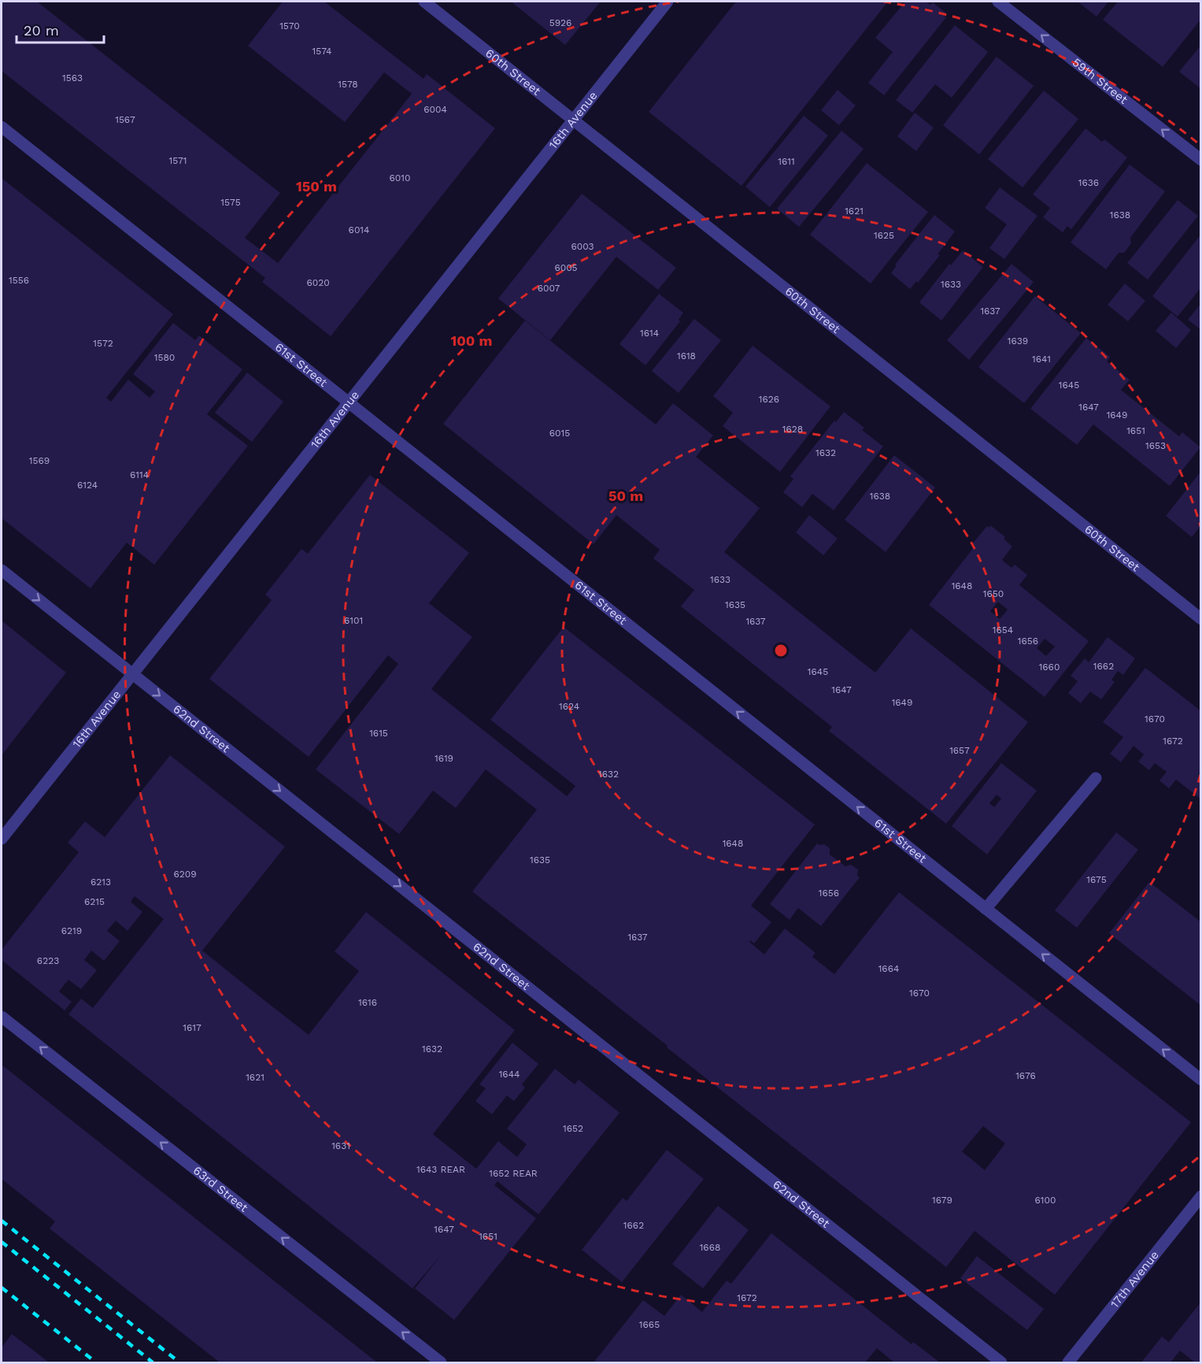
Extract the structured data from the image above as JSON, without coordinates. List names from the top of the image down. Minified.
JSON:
{"streets":{"street":["60th Street","59th Street","16th Avenue","61st Street","62nd Street","63rd Street","17th Avenue"]},"crossings":[["60th Street","16th Avenue"],["16th Avenue","61st Street"],["16th Avenue","62nd Street"]],"one_way":["59th Street","61st Street","62nd Street","63rd Street"],"house_numbers":["5926","1570","1574","1563","1578","6004","1567","1571","1611","6010","1636","1575","1621","1638","6014","1625","6003","6005","1556","6020","1633","6007","1637","1614","1639","1572","1618","1580","1641","1645","1626","1647","1649","1628","1651","6015","1653","1632","1569","6114","6124","1638","1633","1648","1650","1635","6101","1637","1654","1656","1662","1660","1645","1647","1649","1624","1670","1615","1672","1657","1619","1632","1648","1635","6209","1675","6213","1656","6215","6219","1637","6223","1664","1670","1616","1617","1632","1644","1676","1621","1652","1631","1643 REAR","1652 REAR","1679","6100","1662","1647","1651","1668","1672","1665"],"scale_bar":"20 m","rings":["150 m","100 m","50 m"]}
